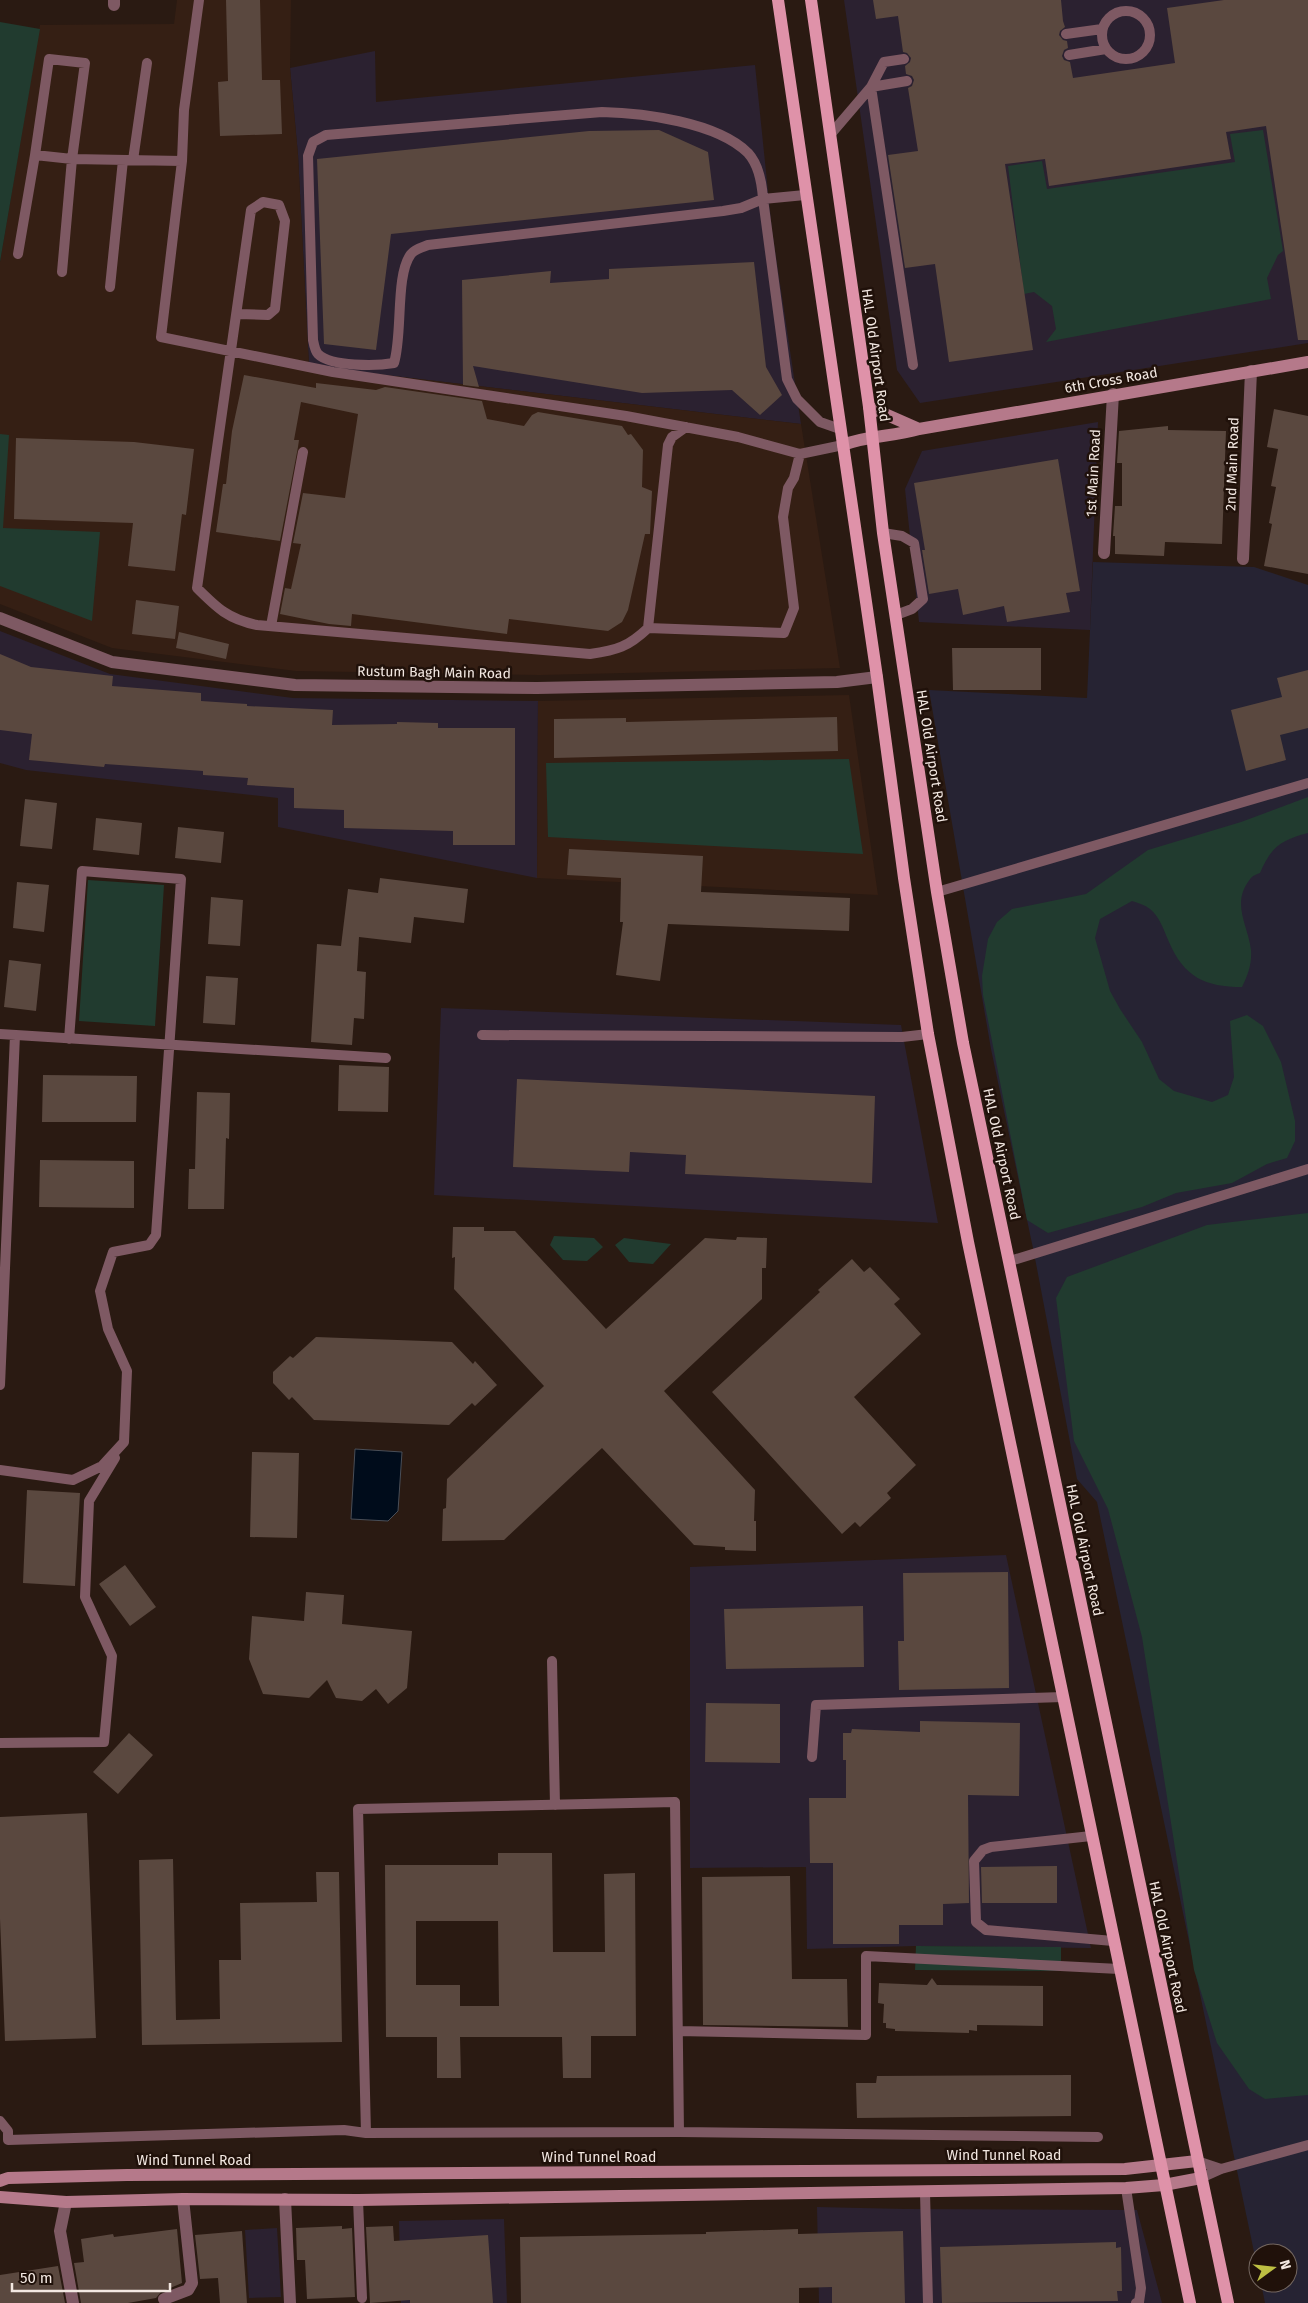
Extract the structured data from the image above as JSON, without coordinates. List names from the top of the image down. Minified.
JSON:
{"streets":{"main road":["HAL Old Airport Road"],"street":["6th Cross Road","2nd Main Road","1st Main Road","Rustum Bagh Main Road","Wind Tunnel Road"]},"crossings":[["HAL Old Airport Road","6th Cross Road"],["HAL Old Airport Road","Wind Tunnel Road"],["6th Cross Road","2nd Main Road"],["6th Cross Road","1st Main Road"]],"scale_bar":"50 m","north":"right"}
